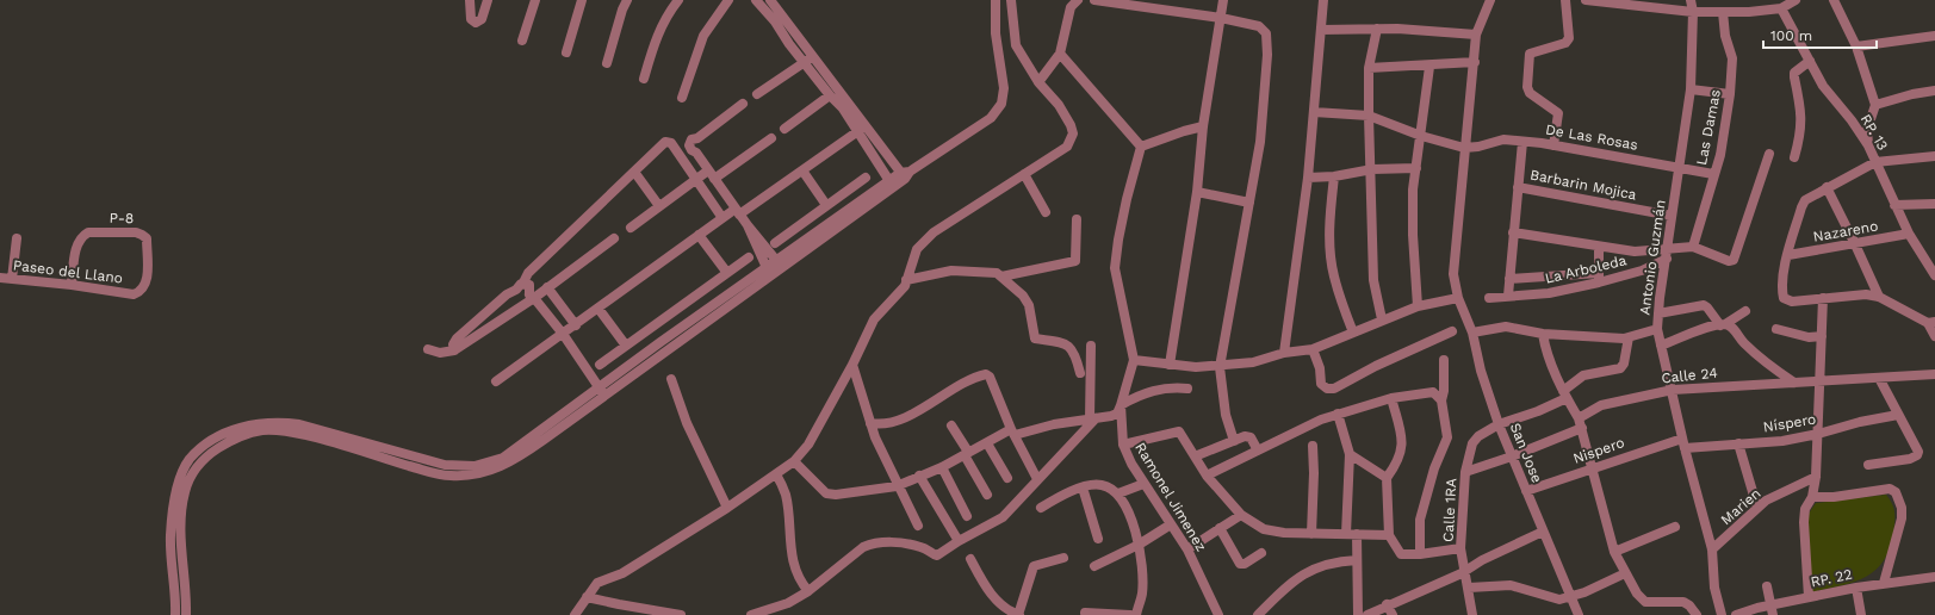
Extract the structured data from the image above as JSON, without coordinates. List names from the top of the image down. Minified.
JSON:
{"streets":{"street":["Las Damas","RP. 13","De Las Rosas","Barbarin Mojica","P-8","Nazareno","Antonio Guzmán","La Arboleda","Paseo del Llano","Calle 24","Níspero","Nispero","San Jose","Ramonel Jimenez","Marien","Calle 1RA","RP. 22"]},"crossings":[["Las Damas","De Las Rosas"],["RP. 13","Nazareno"],["De Las Rosas","Antonio Guzmán"],["De Las Rosas","San Jose"],["Barbarin Mojica","Antonio Guzmán"],["P-8","Paseo del Llano"],["Antonio Guzmán","La Arboleda"],["Antonio Guzmán","Calle 24"],["Antonio Guzmán","Níspero"],["Antonio Guzmán","Nispero"],["Antonio Guzmán","Marien"],["Calle 24","San Jose"],["Calle 24","Calle 1RA"],["Nispero","San Jose"],["San Jose","Calle 1RA"]],"scale_bar":"100 m"}
